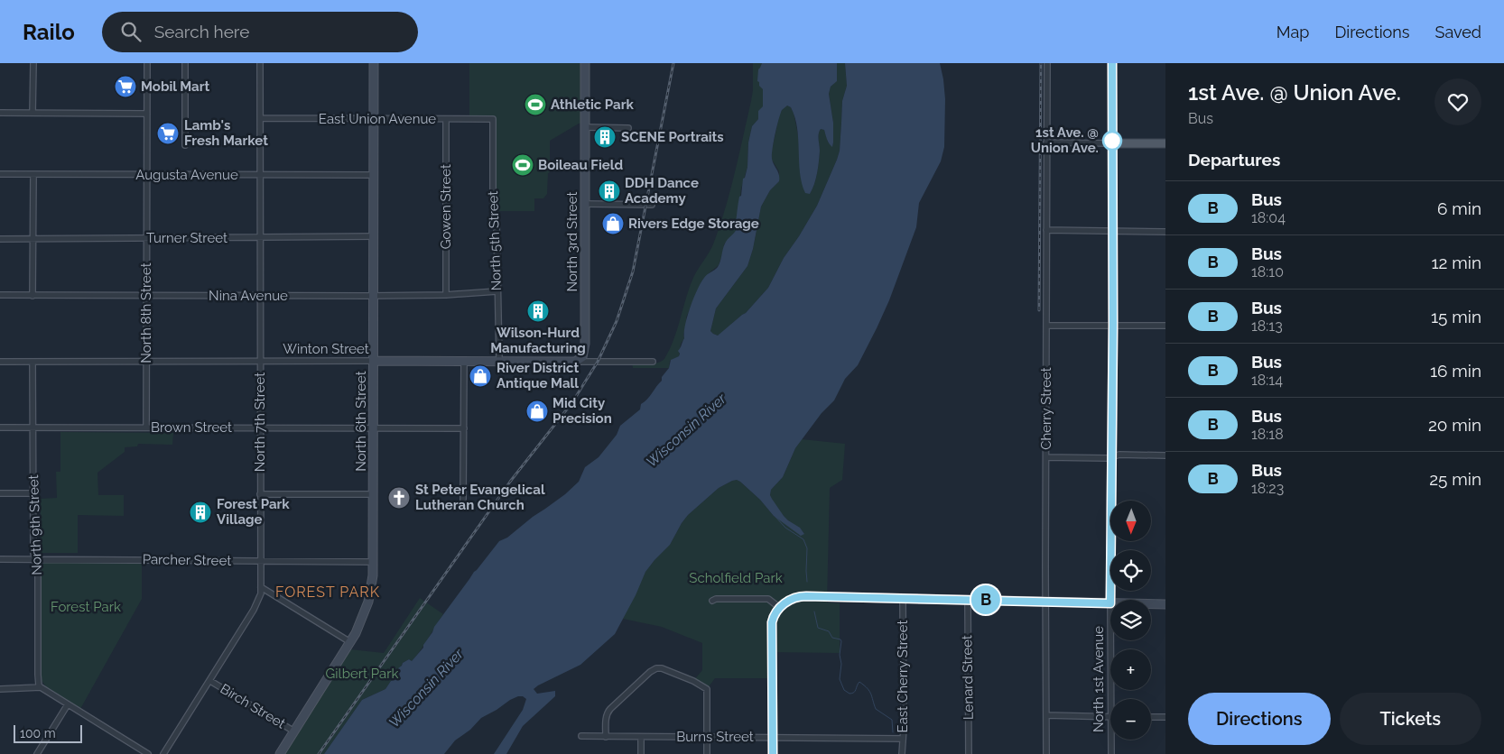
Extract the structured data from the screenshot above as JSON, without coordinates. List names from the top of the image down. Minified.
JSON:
{"streets":{"main road":["North 1st Avenue"],"street":["East Union Avenue","Augusta Avenue","Gowen Street","Turner Street","North 5th Street","North 3rd Street","Nina Avenue","North 8th Street","Winton Street","Cherry Street","North 6th Street","North 7th Street","Brown Street","North 9th Street","Parcher Street","East Cherry Street","Lenard Street","Birch Street","Burns Street"]},"crossings":[["East Union Avenue","Gowen Street"],["East Union Avenue","North 5th Street"],["East Union Avenue","North 6th Street"],["East Union Avenue","North 7th Street"],["Augusta Avenue","North 8th Street"],["Augusta Avenue","North 6th Street"],["Augusta Avenue","North 7th Street"],["Gowen Street","Nina Avenue"],["Turner Street","North 8th Street"],["Turner Street","North 6th Street"],["Turner Street","North 7th Street"],["North 5th Street","Nina Avenue"],["North 5th Street","Winton Street"],["North 3rd Street","Winton Street"],["Nina Avenue","North 8th Street"],["Nina Avenue","North 6th Street"],["Nina Avenue","North 7th Street"],["North 8th Street","Winton Street"],["North 8th Street","Brown Street"],["Winton Street","North 6th Street"],["Winton Street","North 7th Street"],["Winton Street","North 9th Street"],["North 6th Street","Brown Street"],["North 6th Street","Parcher Street"],["North 6th Street","Birch Street"],["North 7th Street","Brown Street"],["North 7th Street","Parcher Street"],["North 7th Street","Birch Street"],["Brown Street","North 9th Street"],["North 9th Street","Parcher Street"],["East Cherry Street","Burns Street"]],"districts":["FOREST PARK"],"water":["Wisconsin River"],"parks":["Scholfield Park","Forest Park","Gilbert Park"],"places":{"supermarket":["Mobil Mart","Lamb's Fresh Market"],"sports":["Athletic Park","Boileau Field"],"building":["SCENE Portraits","DDH Dance Academy","Wilson-Hurd Manufacturing","Forest Park Village"],"other":["1st Ave. @ Union Ave."],"shop":["Rivers Edge Storage","River District Antique Mall","Mid City Precision"],"church":["St Peter Evangelical Lutheran Church"]},"lines":["bus line B"],"scale_bar":"100 m","north":"bottom","page":{"header":"Railo","search":"Search here","nav":["Map","Directions","Saved"],"on_map":"B","heading":[["1st Ave. @ Union Ave.","Bus"],"Departures"],"list":[{"mark":"B","name":"Bus","note":"18:04","value":"6 min"},{"mark":"B","name":"Bus","note":"18:10","value":"12 min"},{"mark":"B","name":"Bus","note":"18:13","value":"15 min"},{"mark":"B","name":"Bus","note":"18:14","value":"16 min"},{"mark":"B","name":"Bus","note":"18:18","value":"20 min"},{"mark":"B","name":"Bus","note":"18:23","value":"25 min"}],"map_buttons":["+","−"],"buttons":["Directions","Tickets"],"scale":"100 m"}}
